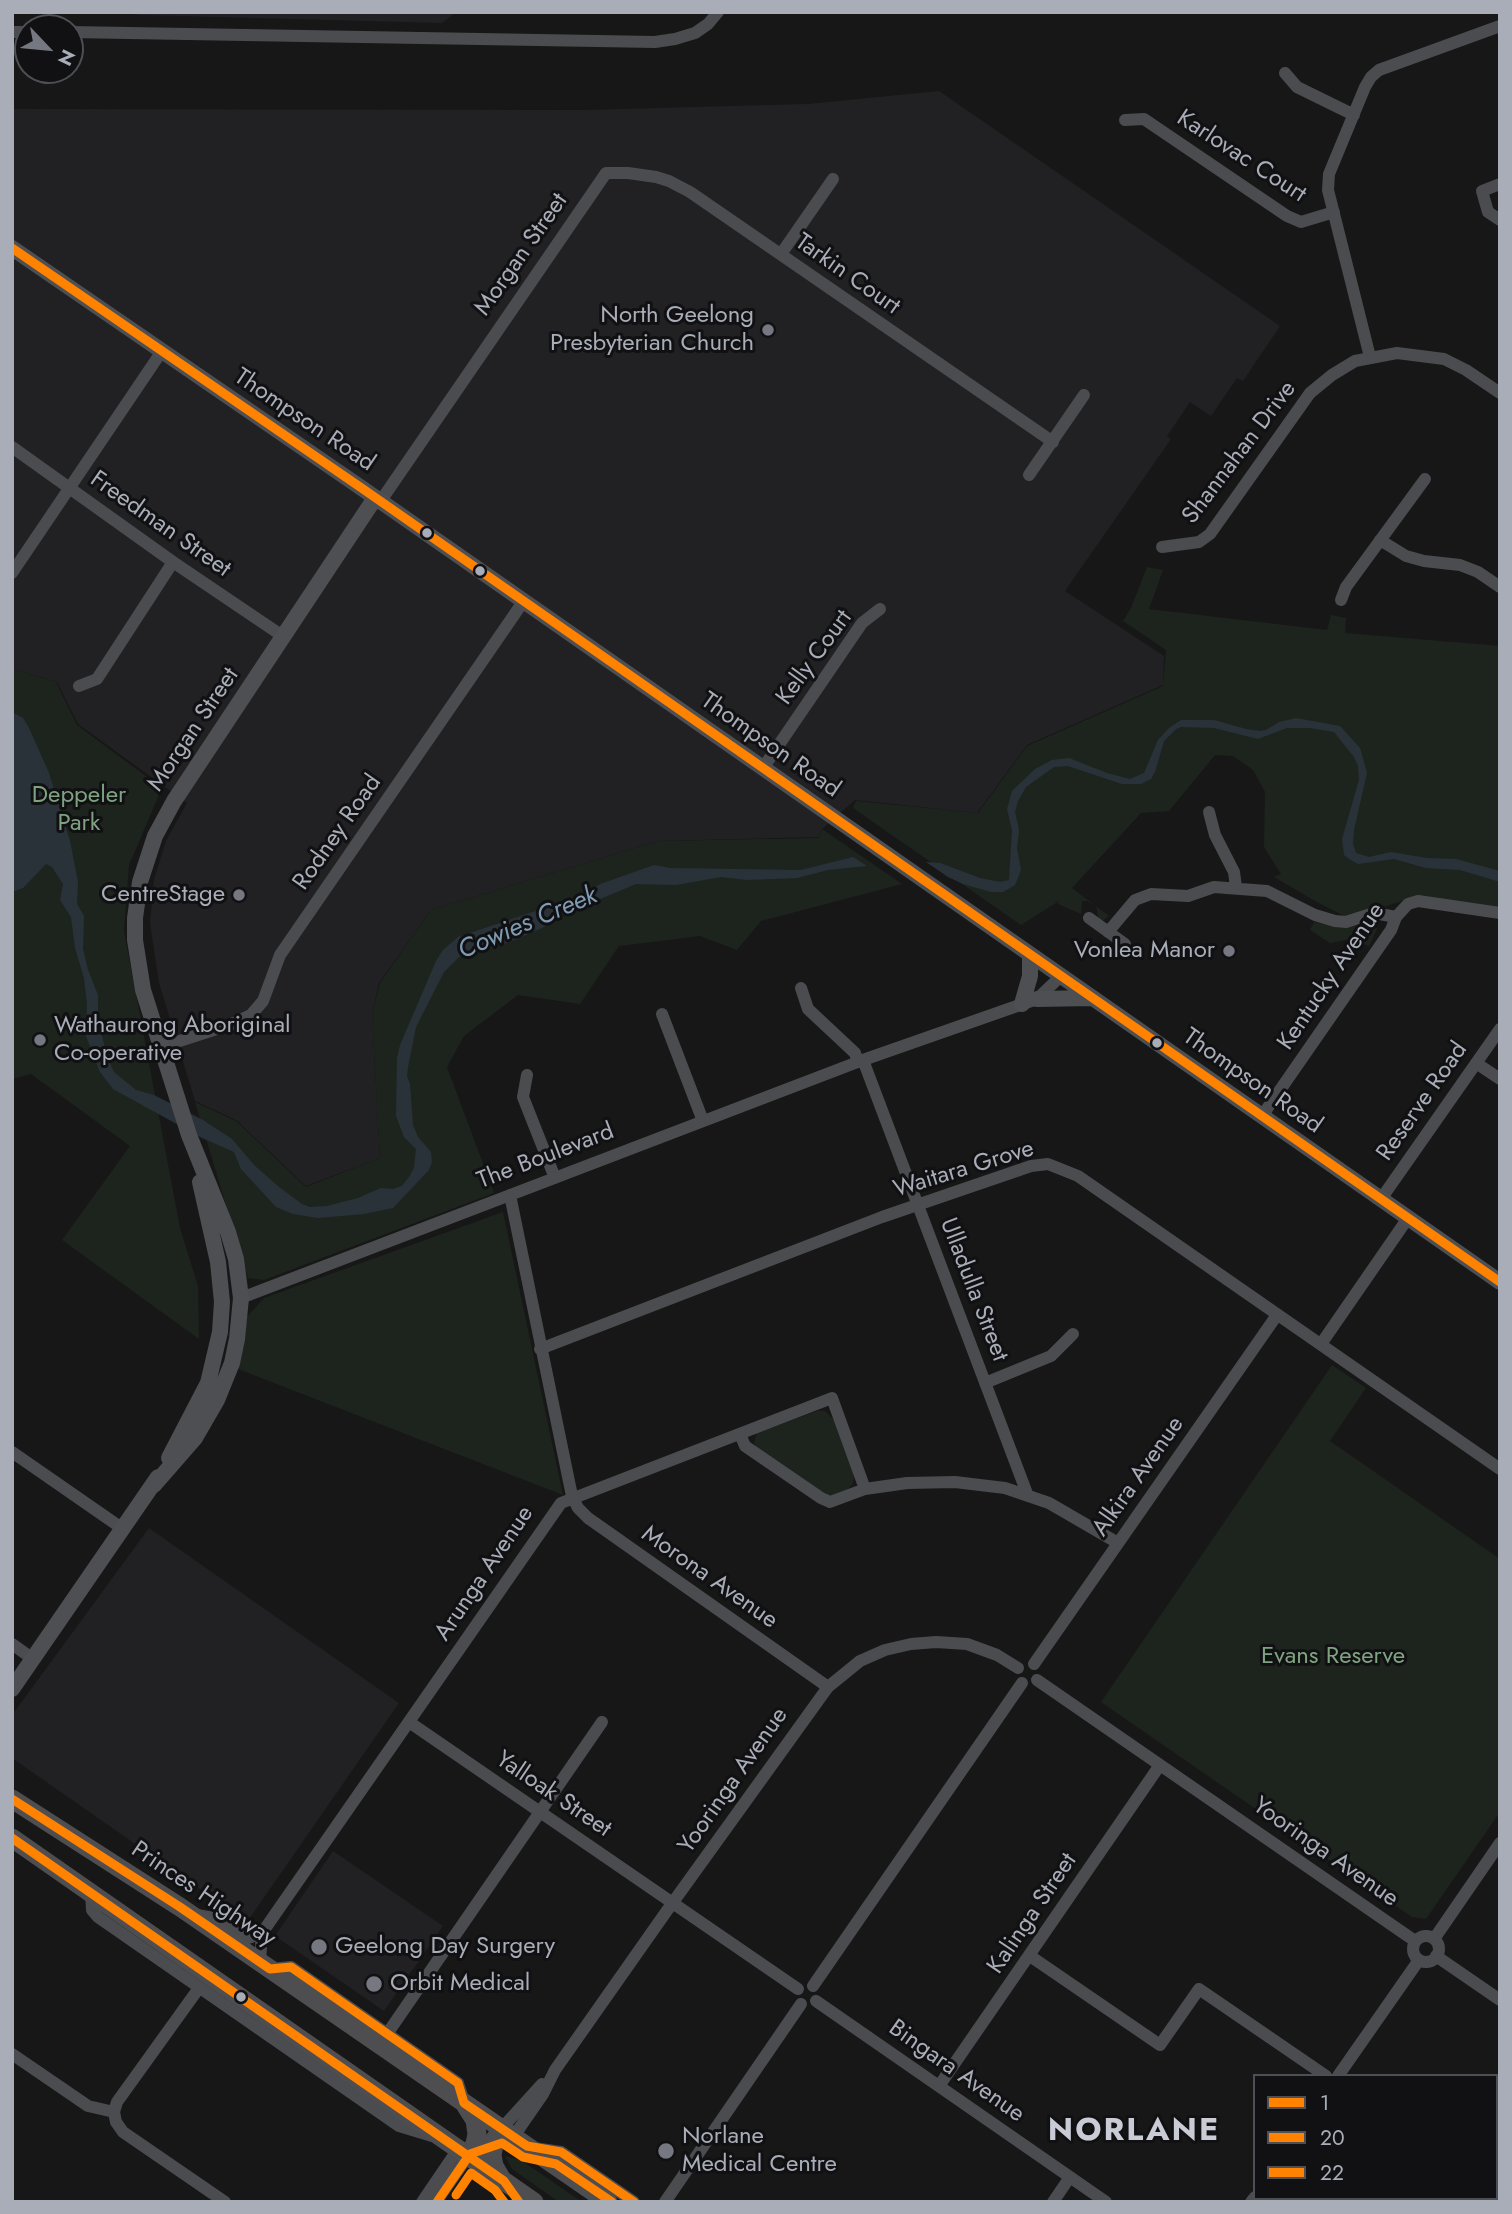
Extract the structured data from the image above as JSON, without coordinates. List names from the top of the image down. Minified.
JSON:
{"streets":{"highway":["Princes Highway"],"main road":["Morgan Street","Thompson Road"],"street":["Karlovac Court","Tarkin Court","Shannahan Drive","Freedman Street","Kelly Court","Rodney Road","Kentucky Avenue","Reserve Road","The Boulevard","Waitara Grove","Ulladulla Street","Alkira Avenue","Arunga Avenue","Morona Avenue","Yooringa Avenue","Yalloak Street","Kalinga Street","Bingara Avenue"]},"crossings":[["Morgan Street","Tarkin Court"],["Morgan Street","Thompson Road"],["Morgan Street","Freedman Street"],["Morgan Street","Rodney Road"],["Morgan Street","The Boulevard"],["Thompson Road","Kelly Court"],["Thompson Road","Rodney Road"],["Thompson Road","Kentucky Avenue"],["Thompson Road","Reserve Road"],["Thompson Road","The Boulevard"],["The Boulevard","Ulladulla Street"],["Waitara Grove","Ulladulla Street"],["Waitara Grove","Alkira Avenue"],["Alkira Avenue","Yooringa Avenue"],["Arunga Avenue","Morona Avenue"],["Arunga Avenue","Yalloak Street"],["Morona Avenue","Yooringa Avenue"],["Yooringa Avenue","Yalloak Street"],["Yooringa Avenue","Princes Highway"],["Yooringa Avenue","Kalinga Street"],["Kalinga Street","Bingara Avenue"]],"districts":["NORLANE"],"water":["Cowies Creek"],"parks":["Deppeler Park","Evans Reserve"],"places":["North Geelong Presbyterian Church","CentreStage","Vonlea Manor","Wathaurong Aboriginal Co-operative","Geelong Day Surgery","Orbit Medical","Norlane Medical Centre"],"lines":["transit line 1","transit line 20","transit line 22"],"legend":["1","20","22"],"north":"bottom right"}
